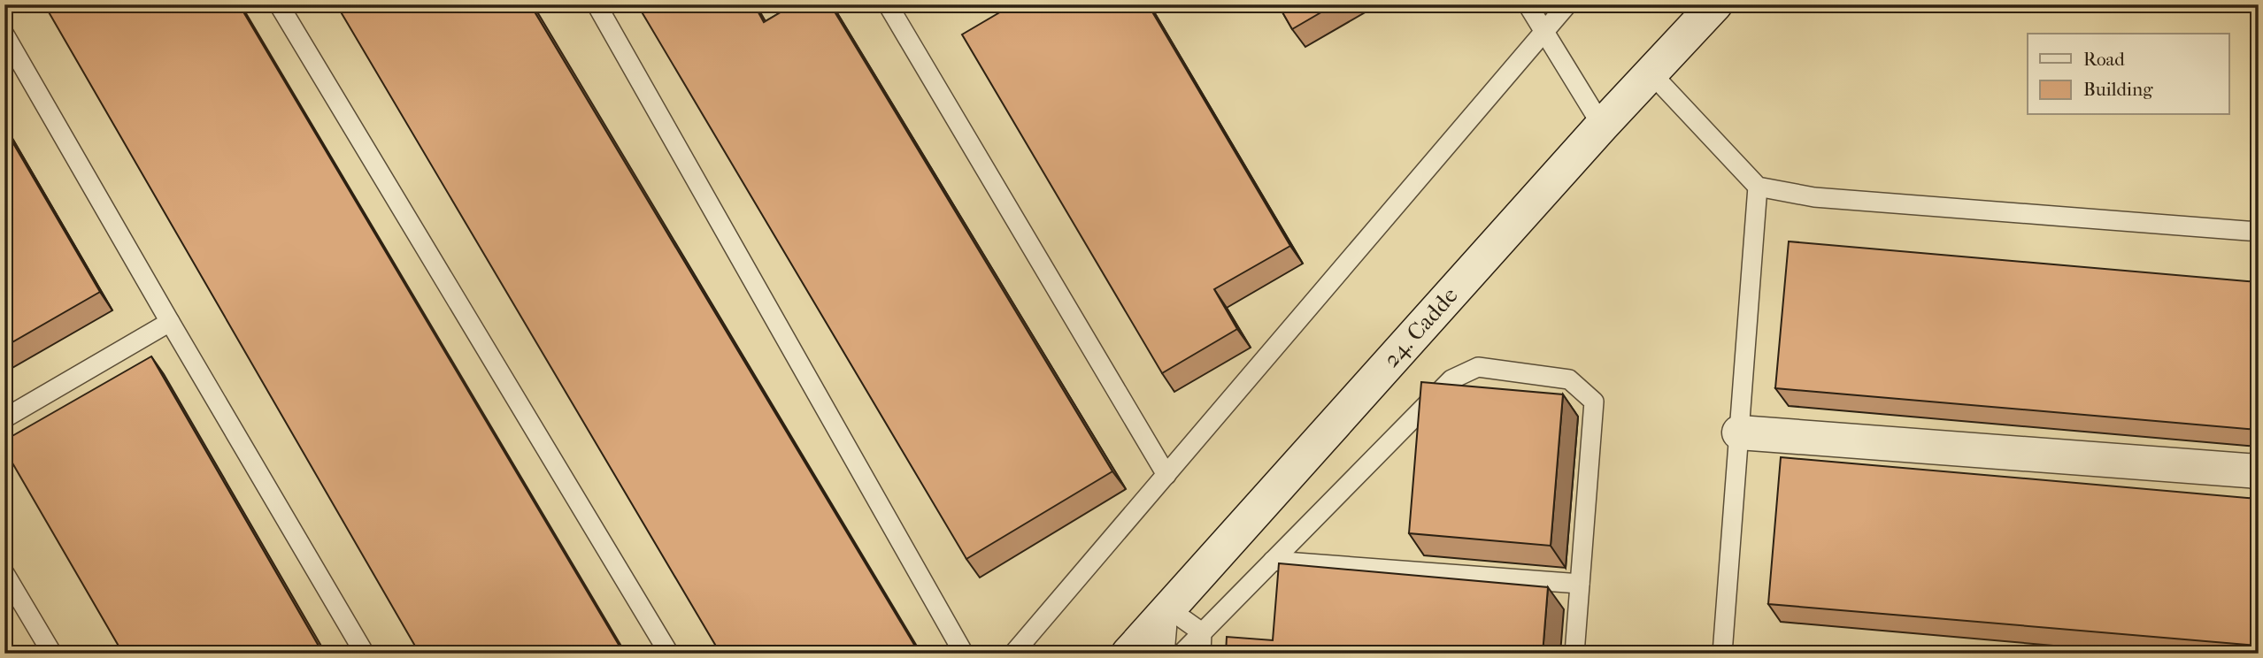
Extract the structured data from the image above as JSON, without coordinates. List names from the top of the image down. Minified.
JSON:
{"streets":{"street":["24. Cadde"]},"legend":["Road","Building"]}
